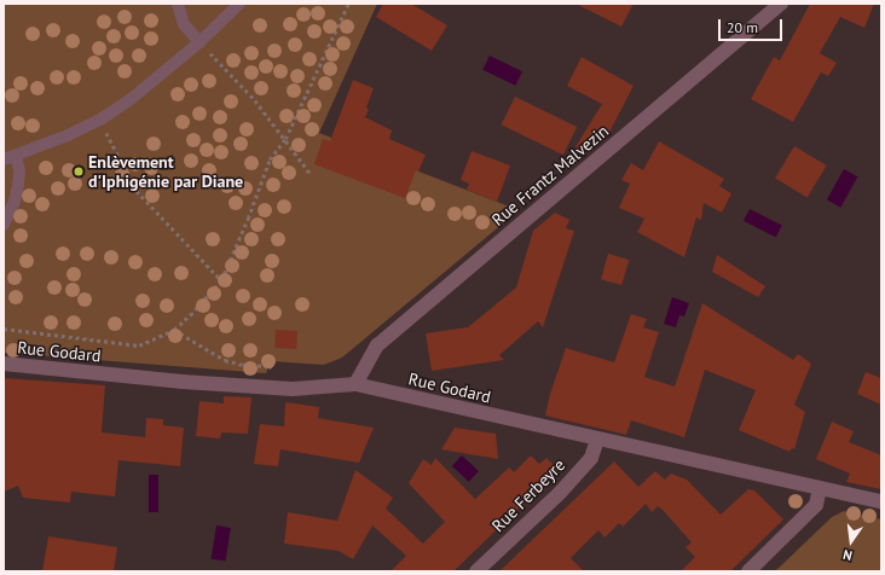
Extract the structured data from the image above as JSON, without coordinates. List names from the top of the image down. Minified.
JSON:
{"streets":{"street":["Rue Frantz Malvezin","Rue Godard","Rue Ferbeyre"]},"crossings":[["Rue Frantz Malvezin","Rue Godard"],["Rue Godard","Rue Ferbeyre"]],"places":["Enlèvement d'Iphigénie par Diane"],"scale_bar":"20 m","north":"bottom"}
